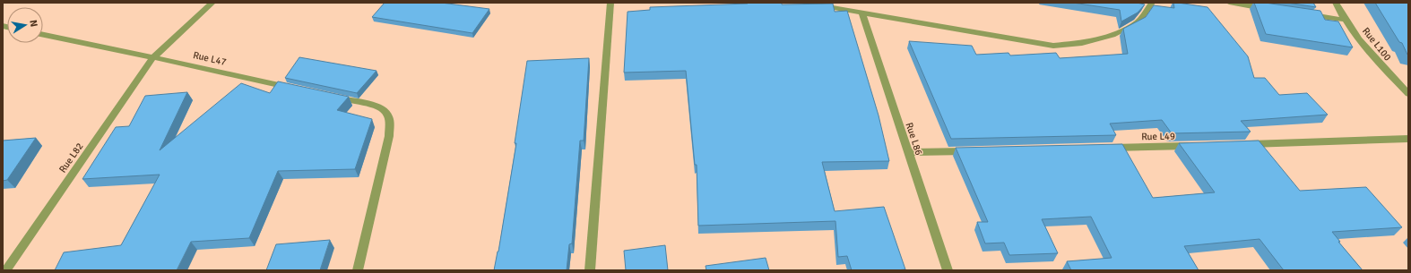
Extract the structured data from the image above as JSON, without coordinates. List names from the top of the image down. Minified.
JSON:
{"streets":{"street":["Rue L100","Rue L47","Rue L49","Rue L86","Rue L82"]},"crossings":[["Rue L47","Rue L82"]],"north":"right"}
